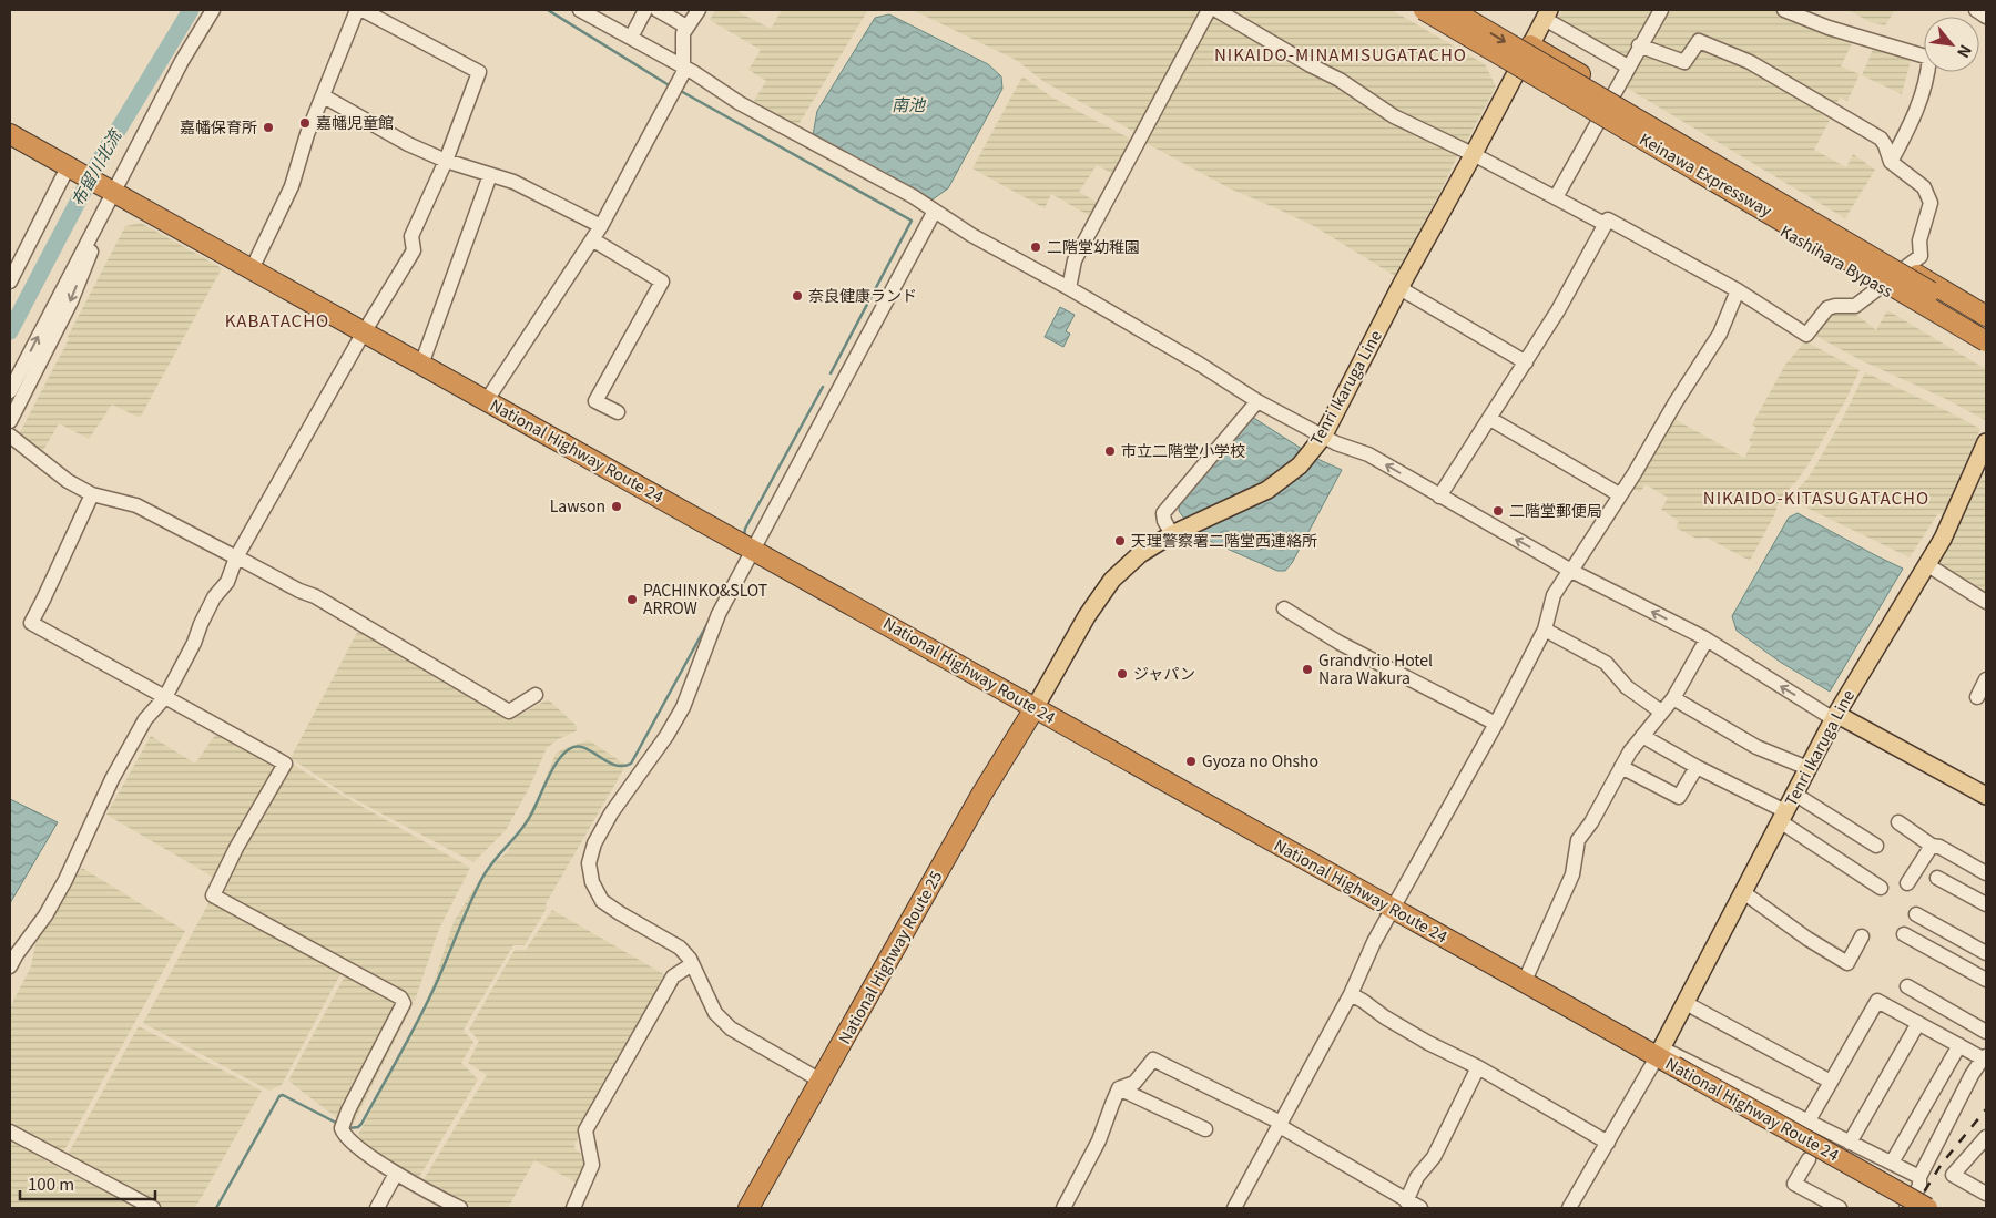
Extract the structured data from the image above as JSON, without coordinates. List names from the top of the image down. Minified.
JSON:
{"streets":{"highway":["Keinawa Expressway","Kashihara Bypass","National Highway Route 24","National Highway Route 25"],"main road":["Tenri Ikaruga Line"]},"crossings":[["Kashihara Bypass","Tenri Ikaruga Line"],["Tenri Ikaruga Line","National Highway Route 24"],["Tenri Ikaruga Line","National Highway Route 25"],["National Highway Route 24","National Highway Route 25"]],"districts":["NIKAIDO-MINAMISUGATACHO","KABATACHO","NIKAIDO-KITASUGATACHO"],"water":["南池","布留川北流"],"places":["嘉幡児童館","嘉幡保育所","二階堂幼稚園","奈良健康ランド","市立二階堂小学校","Lawson","二階堂郵便局","天理警察署二階堂西連絡所","PACHINKO&SLOT ARROW","Grandvrio Hotel Nara Wakura","ジャパン","Gyoza no Ohsho"],"scale_bar":"100 m","north":"bottom right"}
